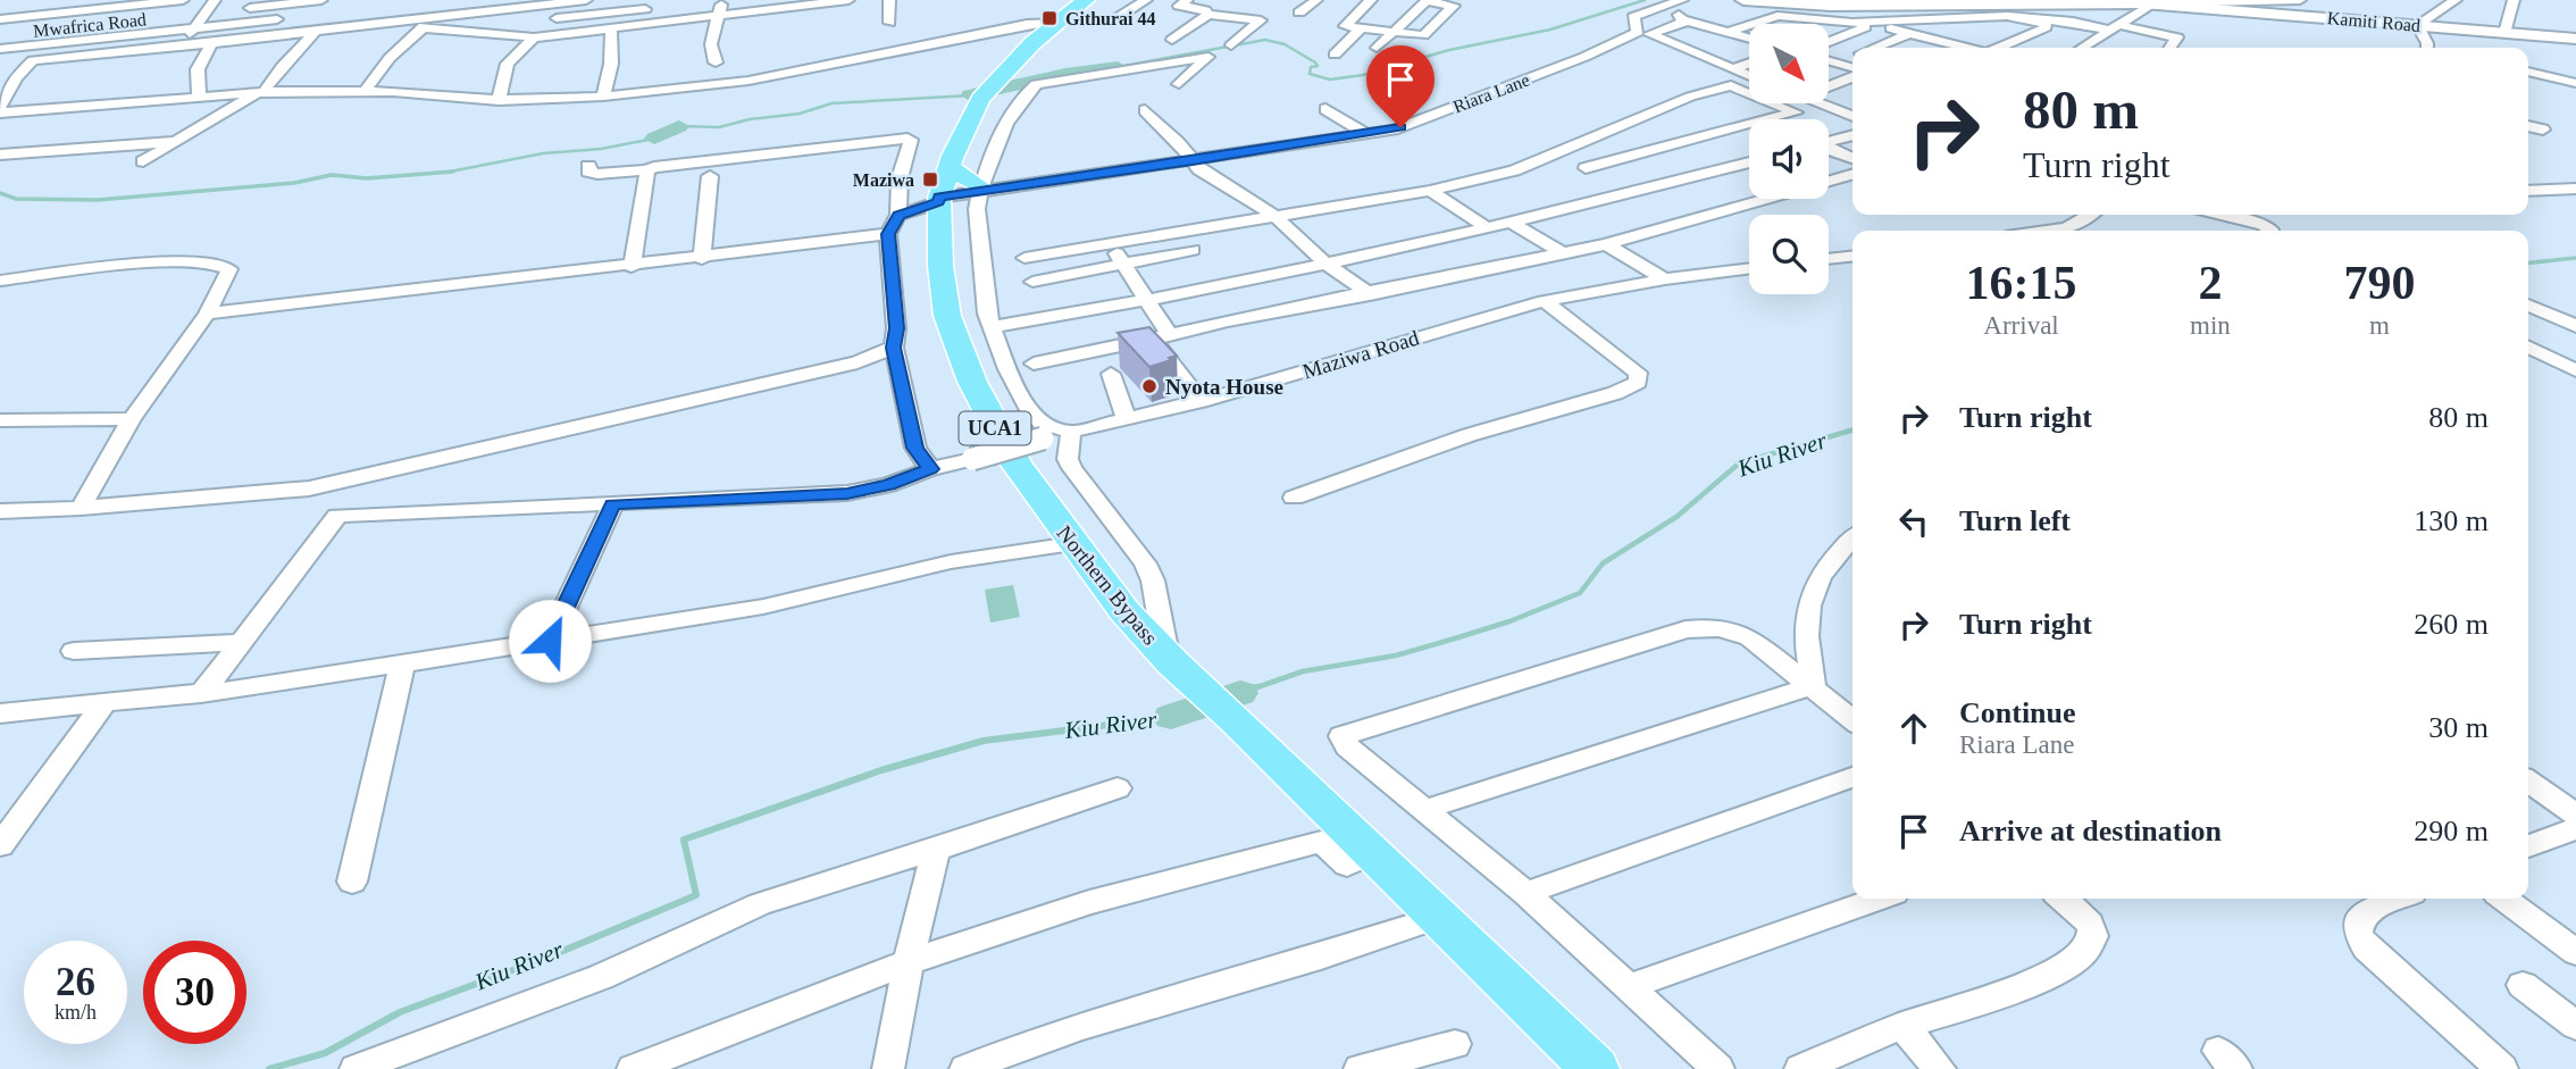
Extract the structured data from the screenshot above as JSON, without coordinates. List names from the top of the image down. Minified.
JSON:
{"streets":{"main road":["Kamiti Road","UCA1","Northern Bypass"],"street":["Riara Lane","Maziwa Road"]},"crossings":[["Riara Lane","Northern Bypass"]],"water":["Kiu River"],"places":{"transit":["Githurai 44","Maziwa"],"other":["Nyota House"]},"north":"bottom right","page":{"turn":["80 m","Turn right"],"eta":["16:15","Arrival","2","min","790","m"],"list":[{"name":"Turn right","value":"80 m"},{"name":"Turn left","value":"130 m"},{"name":"Turn right","value":"260 m"},{"name":"Continue","note":"Riara Lane","value":"30 m"},{"name":"Arrive at destination","value":"290 m"}],"speed":"26 km/h","limit":"30"}}
